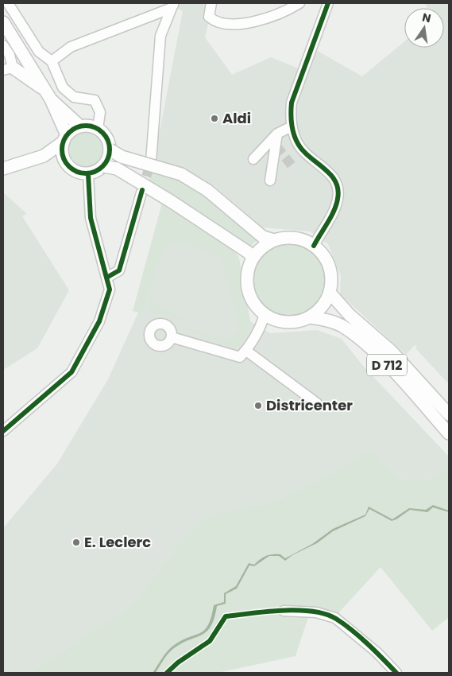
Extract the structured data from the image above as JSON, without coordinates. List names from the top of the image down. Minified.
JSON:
{"streets":{"main road":["D 712"]},"places":["Aldi","Districenter","E. Leclerc"],"north":"top"}
